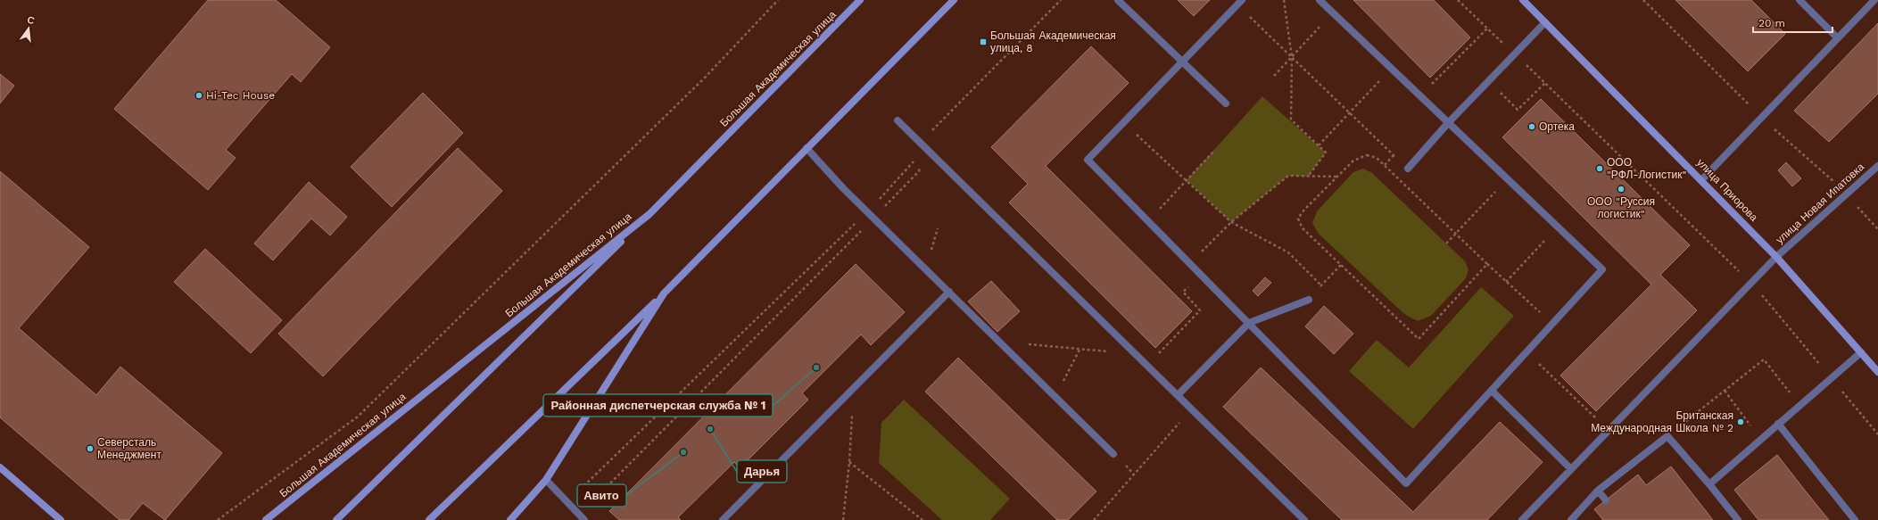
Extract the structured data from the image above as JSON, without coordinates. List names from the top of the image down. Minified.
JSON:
{"streets":{"main road":["Большая Академическая улица","улица Приорова"],"street":["улица Новая Ипатовка"]},"crossings":[["улица Приорова","улица Новая Ипатовка"]],"places":{"transit":["Большая Академическая улица, 8"],"other":["Hi-Tec House","Ортека","ООО \"РФЛ-Логистик\"","ООО \"Руссия логистик\"","Районная диспетчерская служба № 1","Британская Международная Школа № 2","Дарья","Северсталь Менеджмент","Авито"]},"scale_bar":"20 m","north":"top"}
